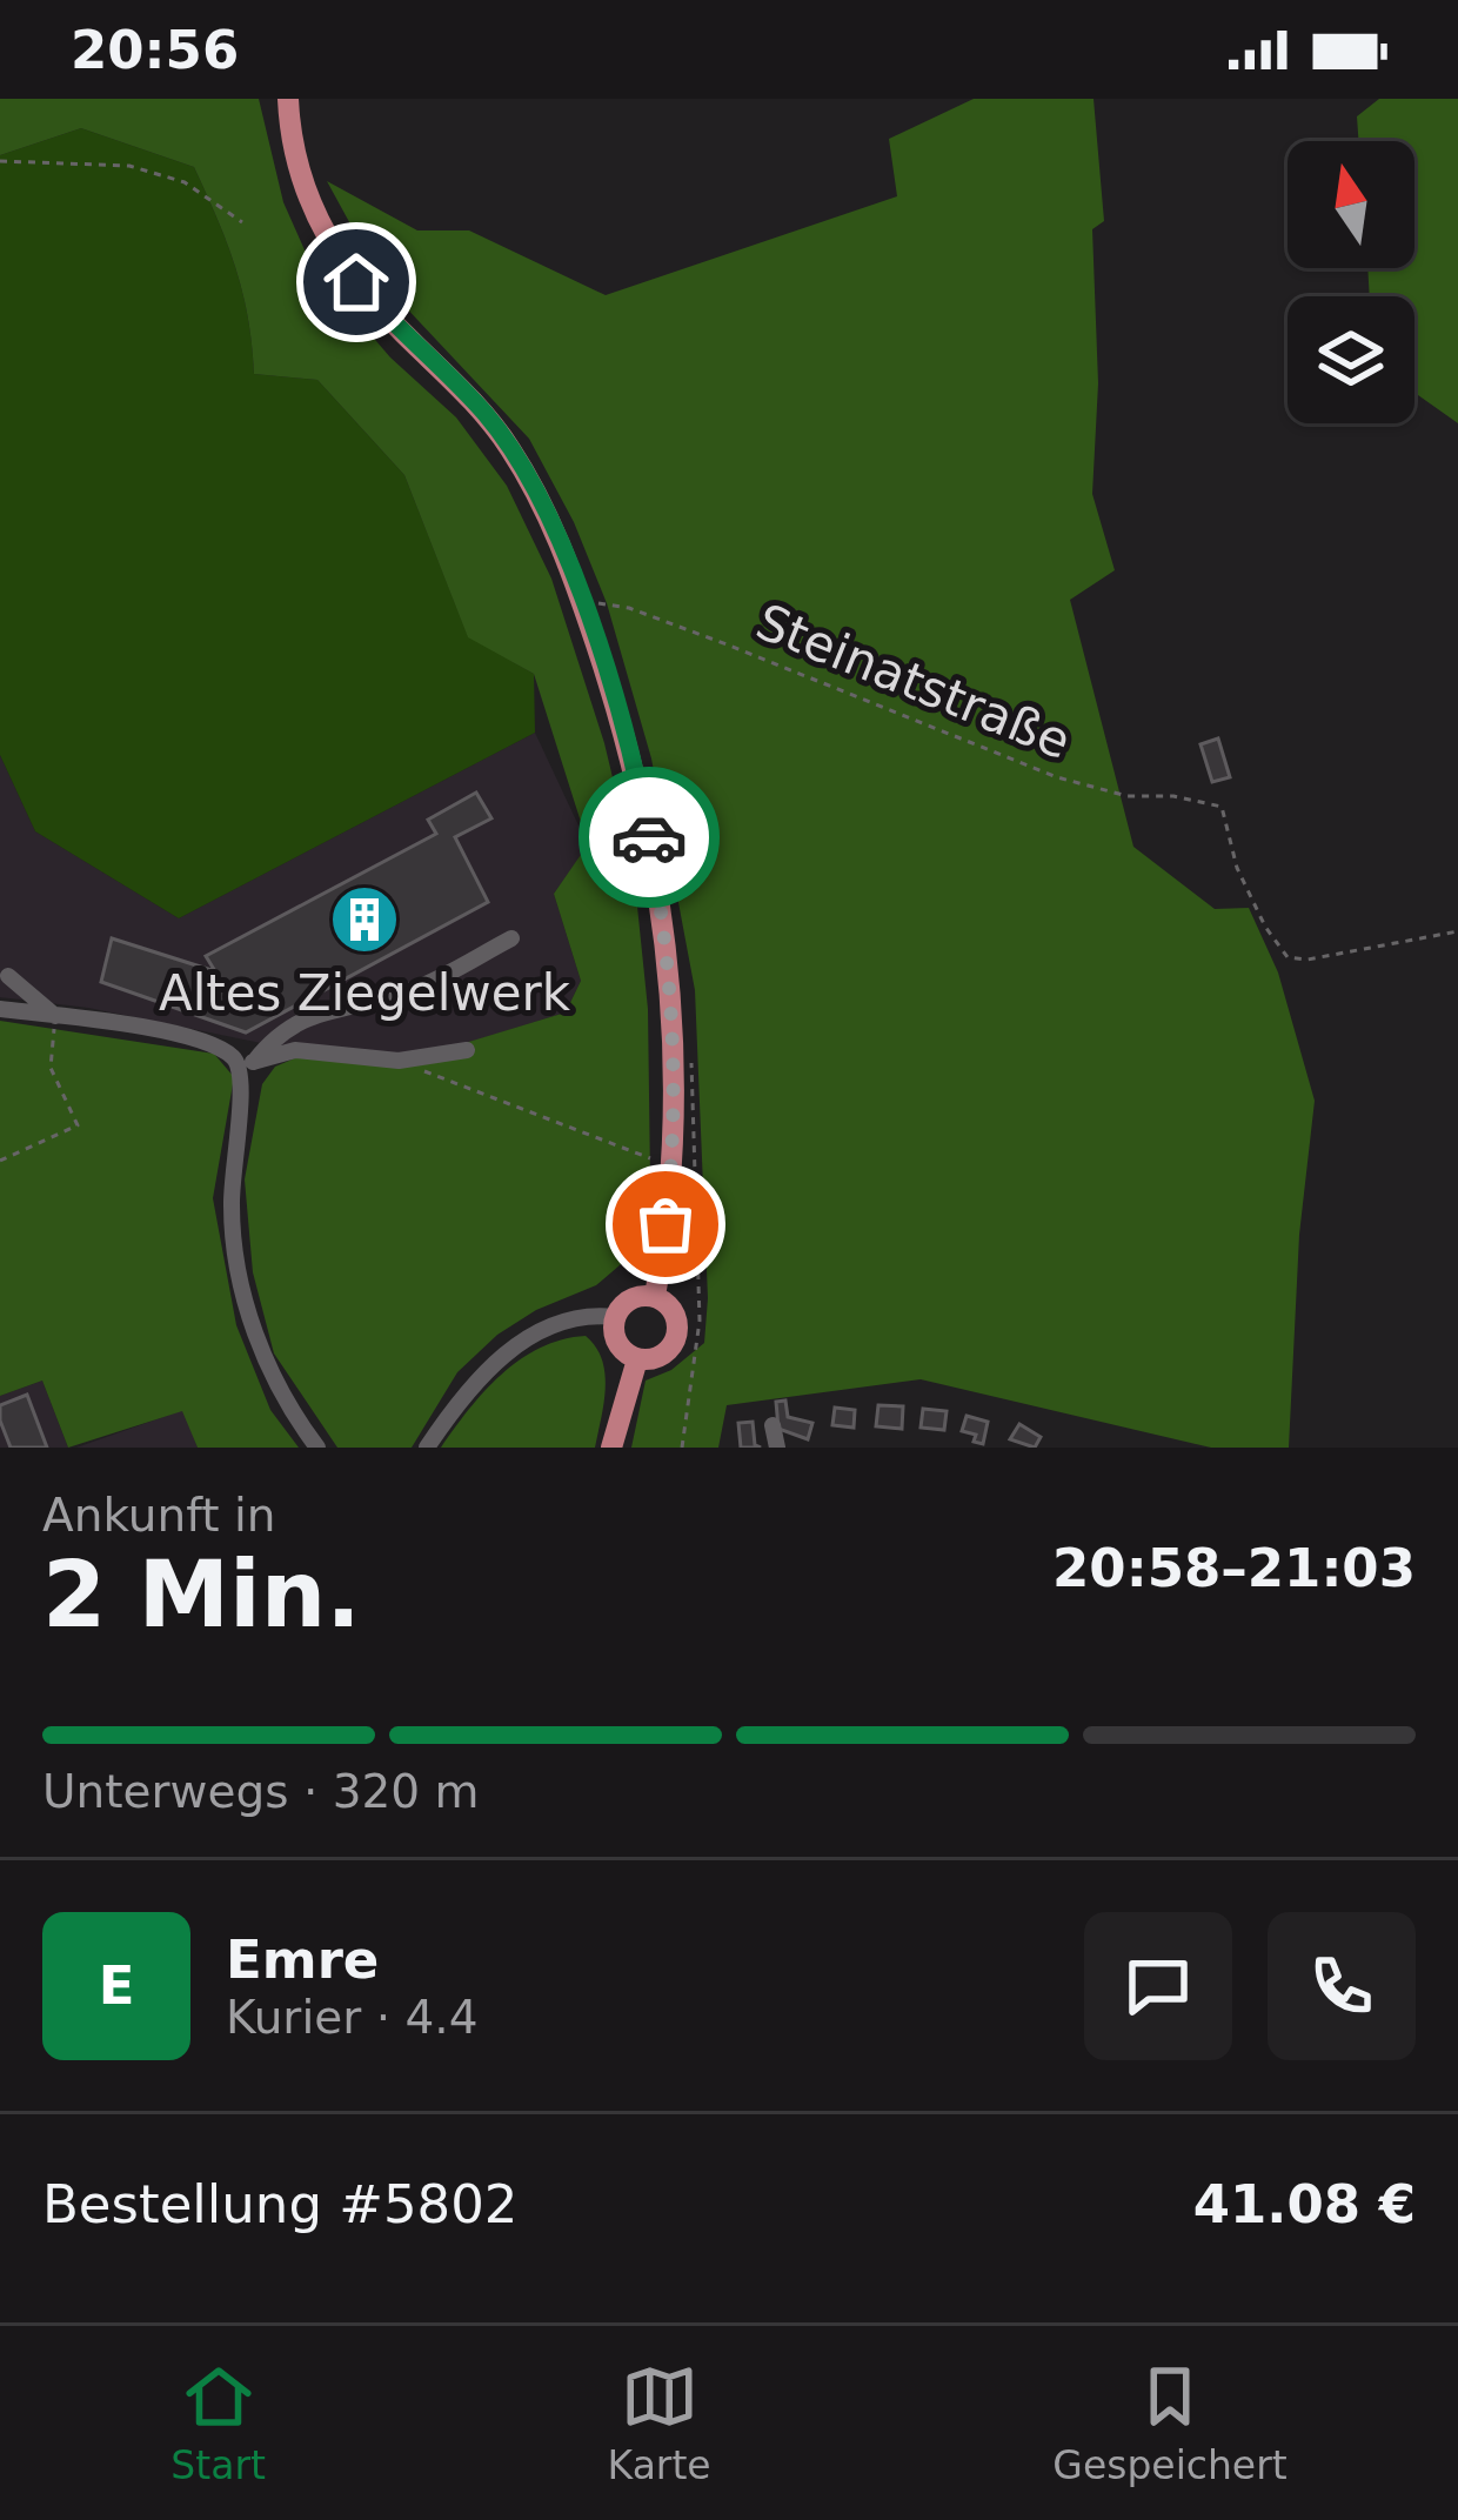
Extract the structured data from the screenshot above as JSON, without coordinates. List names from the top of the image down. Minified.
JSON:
{"streets":{"path":["Steinatstraße"]},"places":{"building":["Altes Ziegelwerk"]},"north":"top","page":{"status":"20:56","heading":["2 Min.","Ankunft in","20:58–21:03"],"panel":["Emre","Kurier · 4.4","Bestellung #5802","41.08 €"],"bar":"Unterwegs · 320 m","round":"E","tabs":["Start","Karte","Gespeichert"]}}
